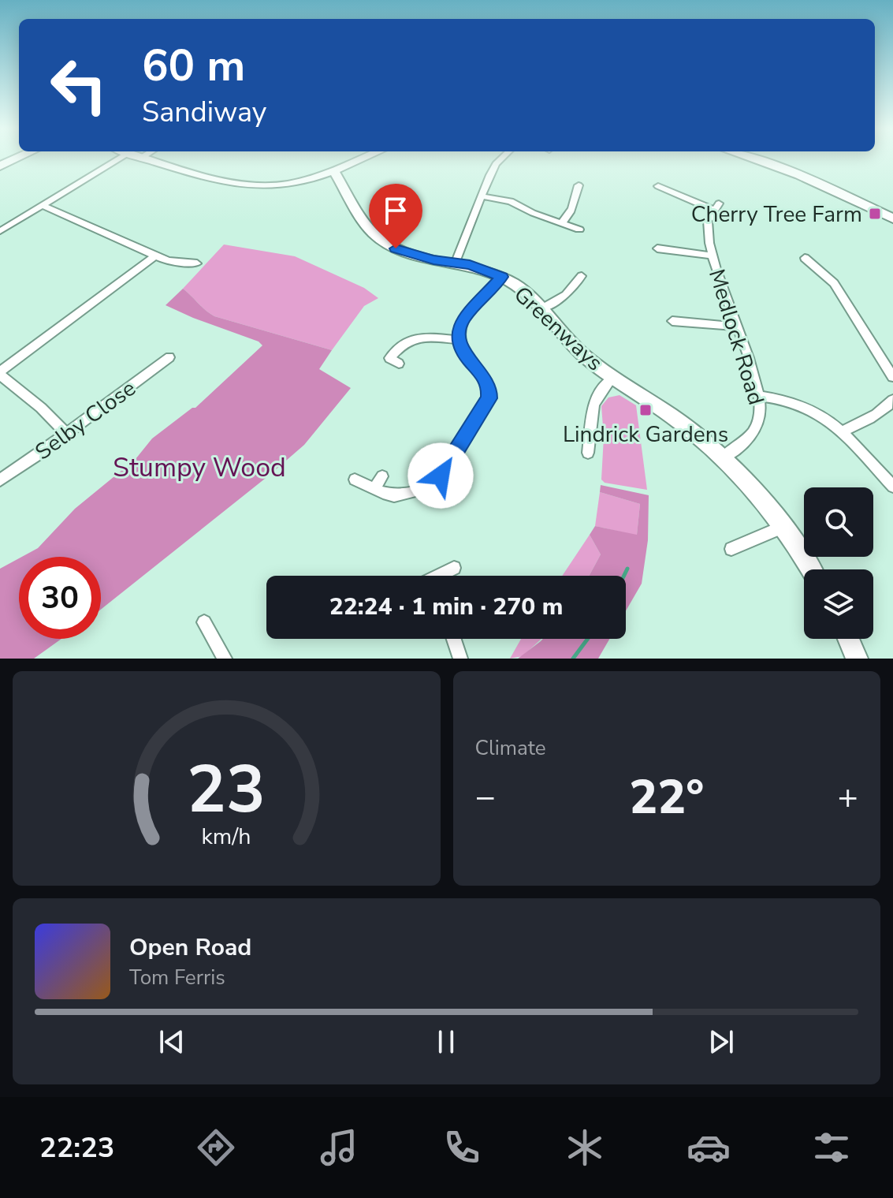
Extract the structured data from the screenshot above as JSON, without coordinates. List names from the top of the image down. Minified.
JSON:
{"streets":{"street":["Greenways","Medlock Road","Selby Close"]},"crossings":[["Greenways","Medlock Road"]],"parks":["Stumpy Wood"],"places":{"transit":["Cherry Tree Farm","Lindrick Gardens"]},"page":{"turn":["60 m","Sandiway"],"limit":"30","trip":"22:24 · 1 min · 270 m","tile":"Climate","heat":["−","22°","+"],"song":["Open Road","Tom Ferris"],"tabs":"22:23","gauge":["23","km/h"]}}
